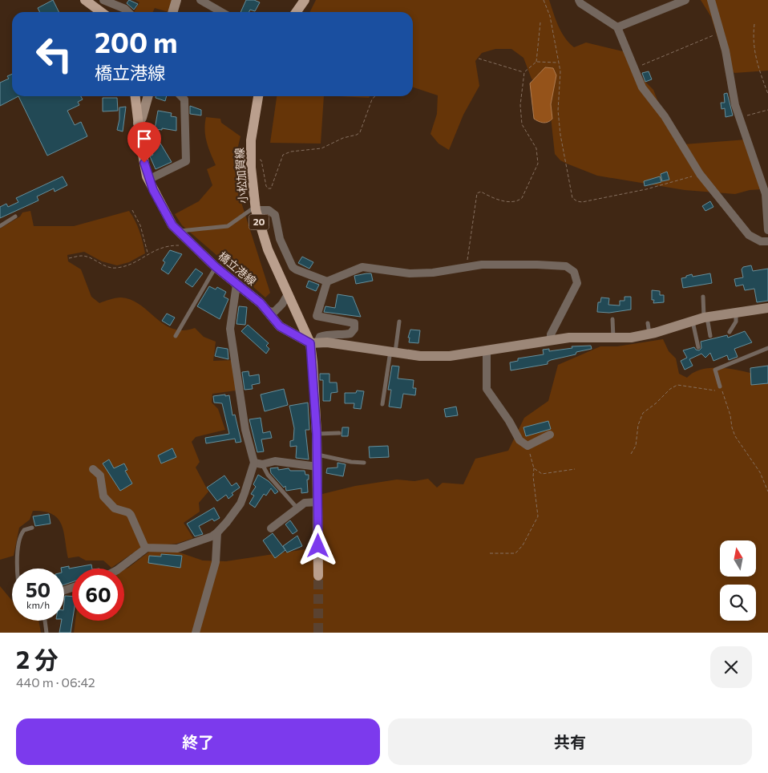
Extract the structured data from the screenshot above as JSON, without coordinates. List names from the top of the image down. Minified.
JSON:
{"streets":{"main road":["小松加賀線","20","橋立港線"]},"crossings":[["小松加賀線","橋立港線"]],"north":"top","page":{"turn":["200 m","橋立港線"],"speed":"50 km/h","limit":"60","heading":["2 分","440 m · 06:42"],"buttons":["終了","共有"]}}
